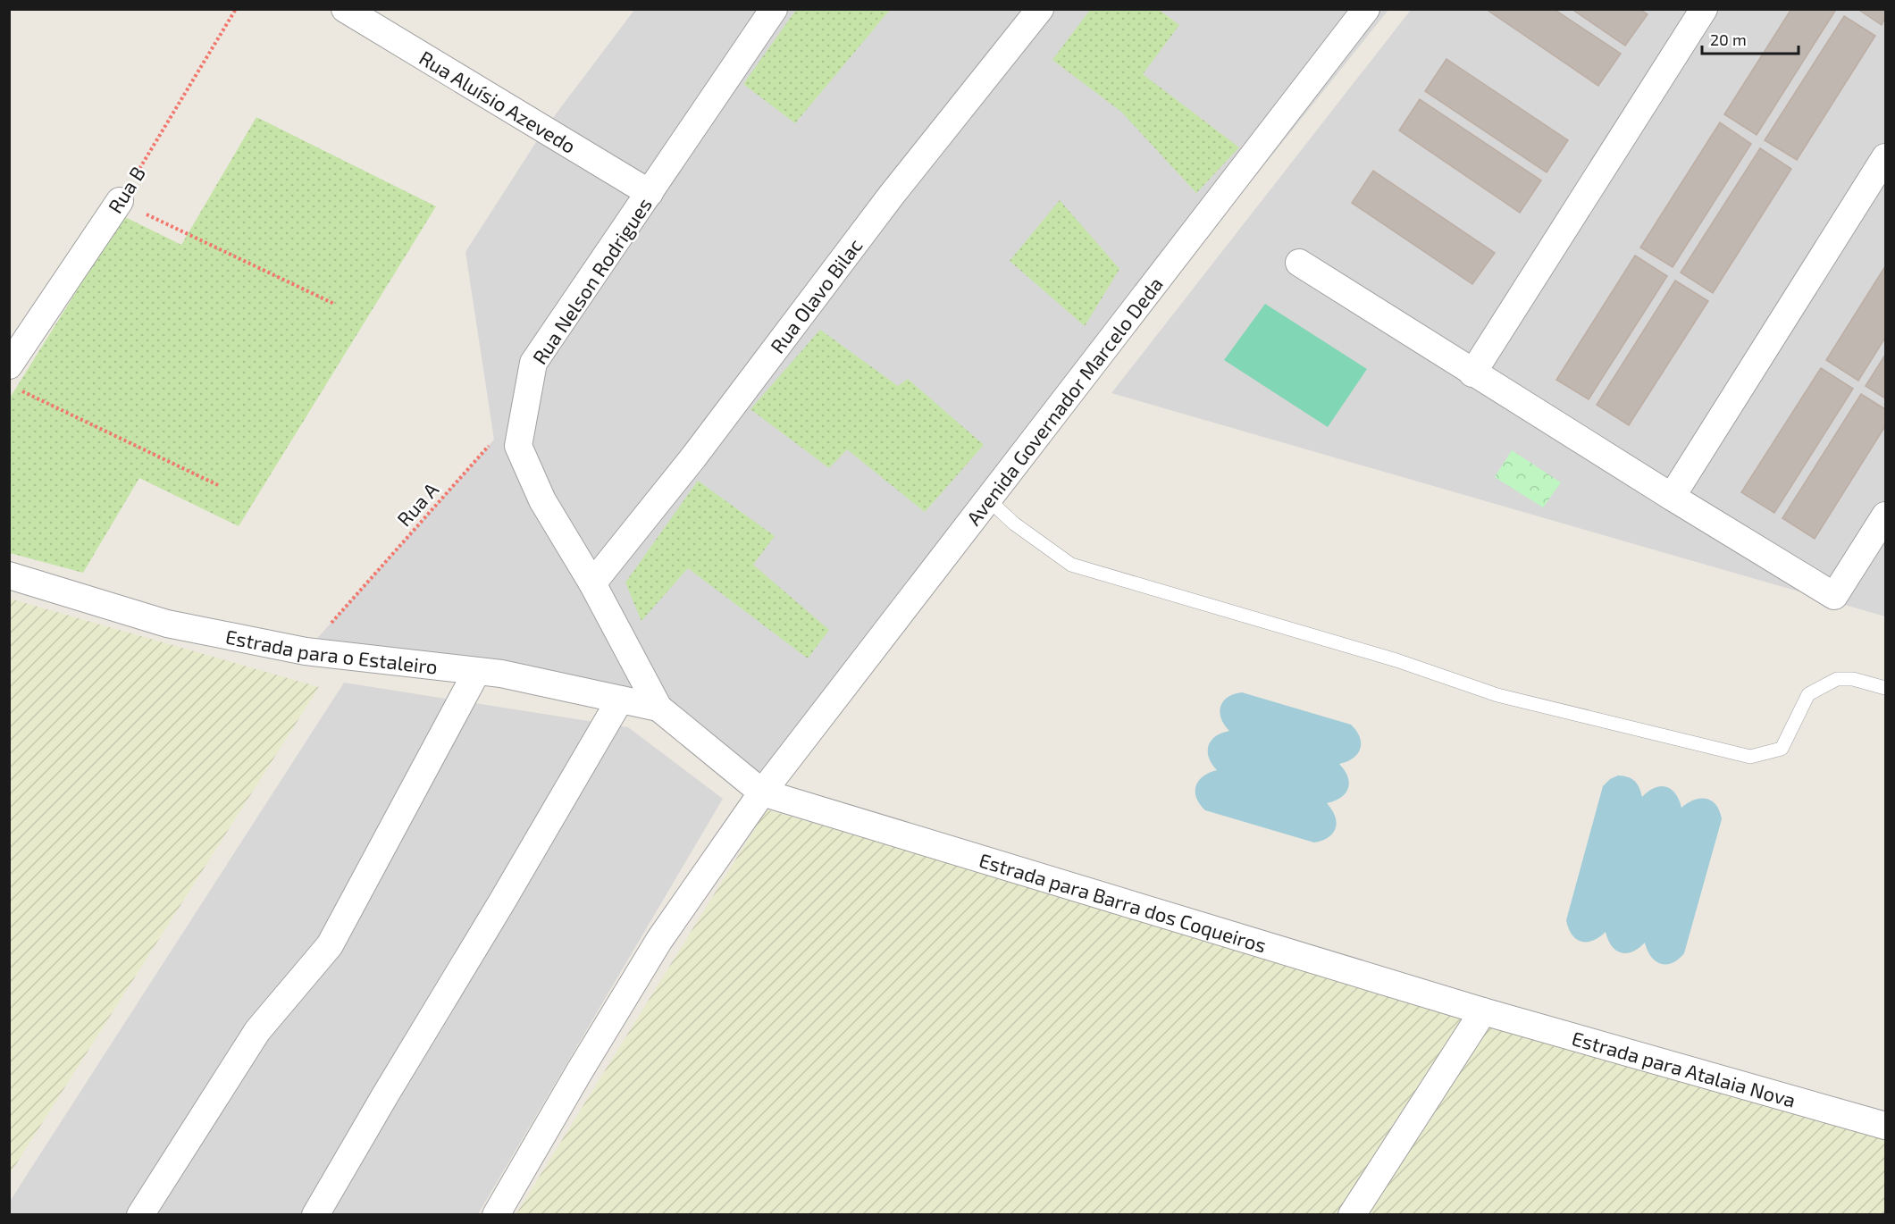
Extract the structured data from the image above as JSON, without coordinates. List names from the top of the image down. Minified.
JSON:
{"streets":{"street":["Rua Aluísio Azevedo","Rua B","Rua Nelson Rodrigues","Rua Olavo Bilac","Avenida Governador Marcelo Deda","Estrada para o Estaleiro","Estrada para Barra dos Coqueiros","Estrada para Atalaia Nova"],"path":["Rua A"]},"crossings":[["Rua Aluísio Azevedo","Rua Nelson Rodrigues"],["Rua Nelson Rodrigues","Rua Olavo Bilac"],["Rua Nelson Rodrigues","Avenida Governador Marcelo Deda"],["Rua Nelson Rodrigues","Estrada para o Estaleiro"],["Rua Nelson Rodrigues","Estrada para Barra dos Coqueiros"],["Avenida Governador Marcelo Deda","Estrada para Barra dos Coqueiros"],["Rua A","Estrada para o Estaleiro"],["Estrada para Barra dos Coqueiros","Estrada para Atalaia Nova"]],"scale_bar":"20 m"}
